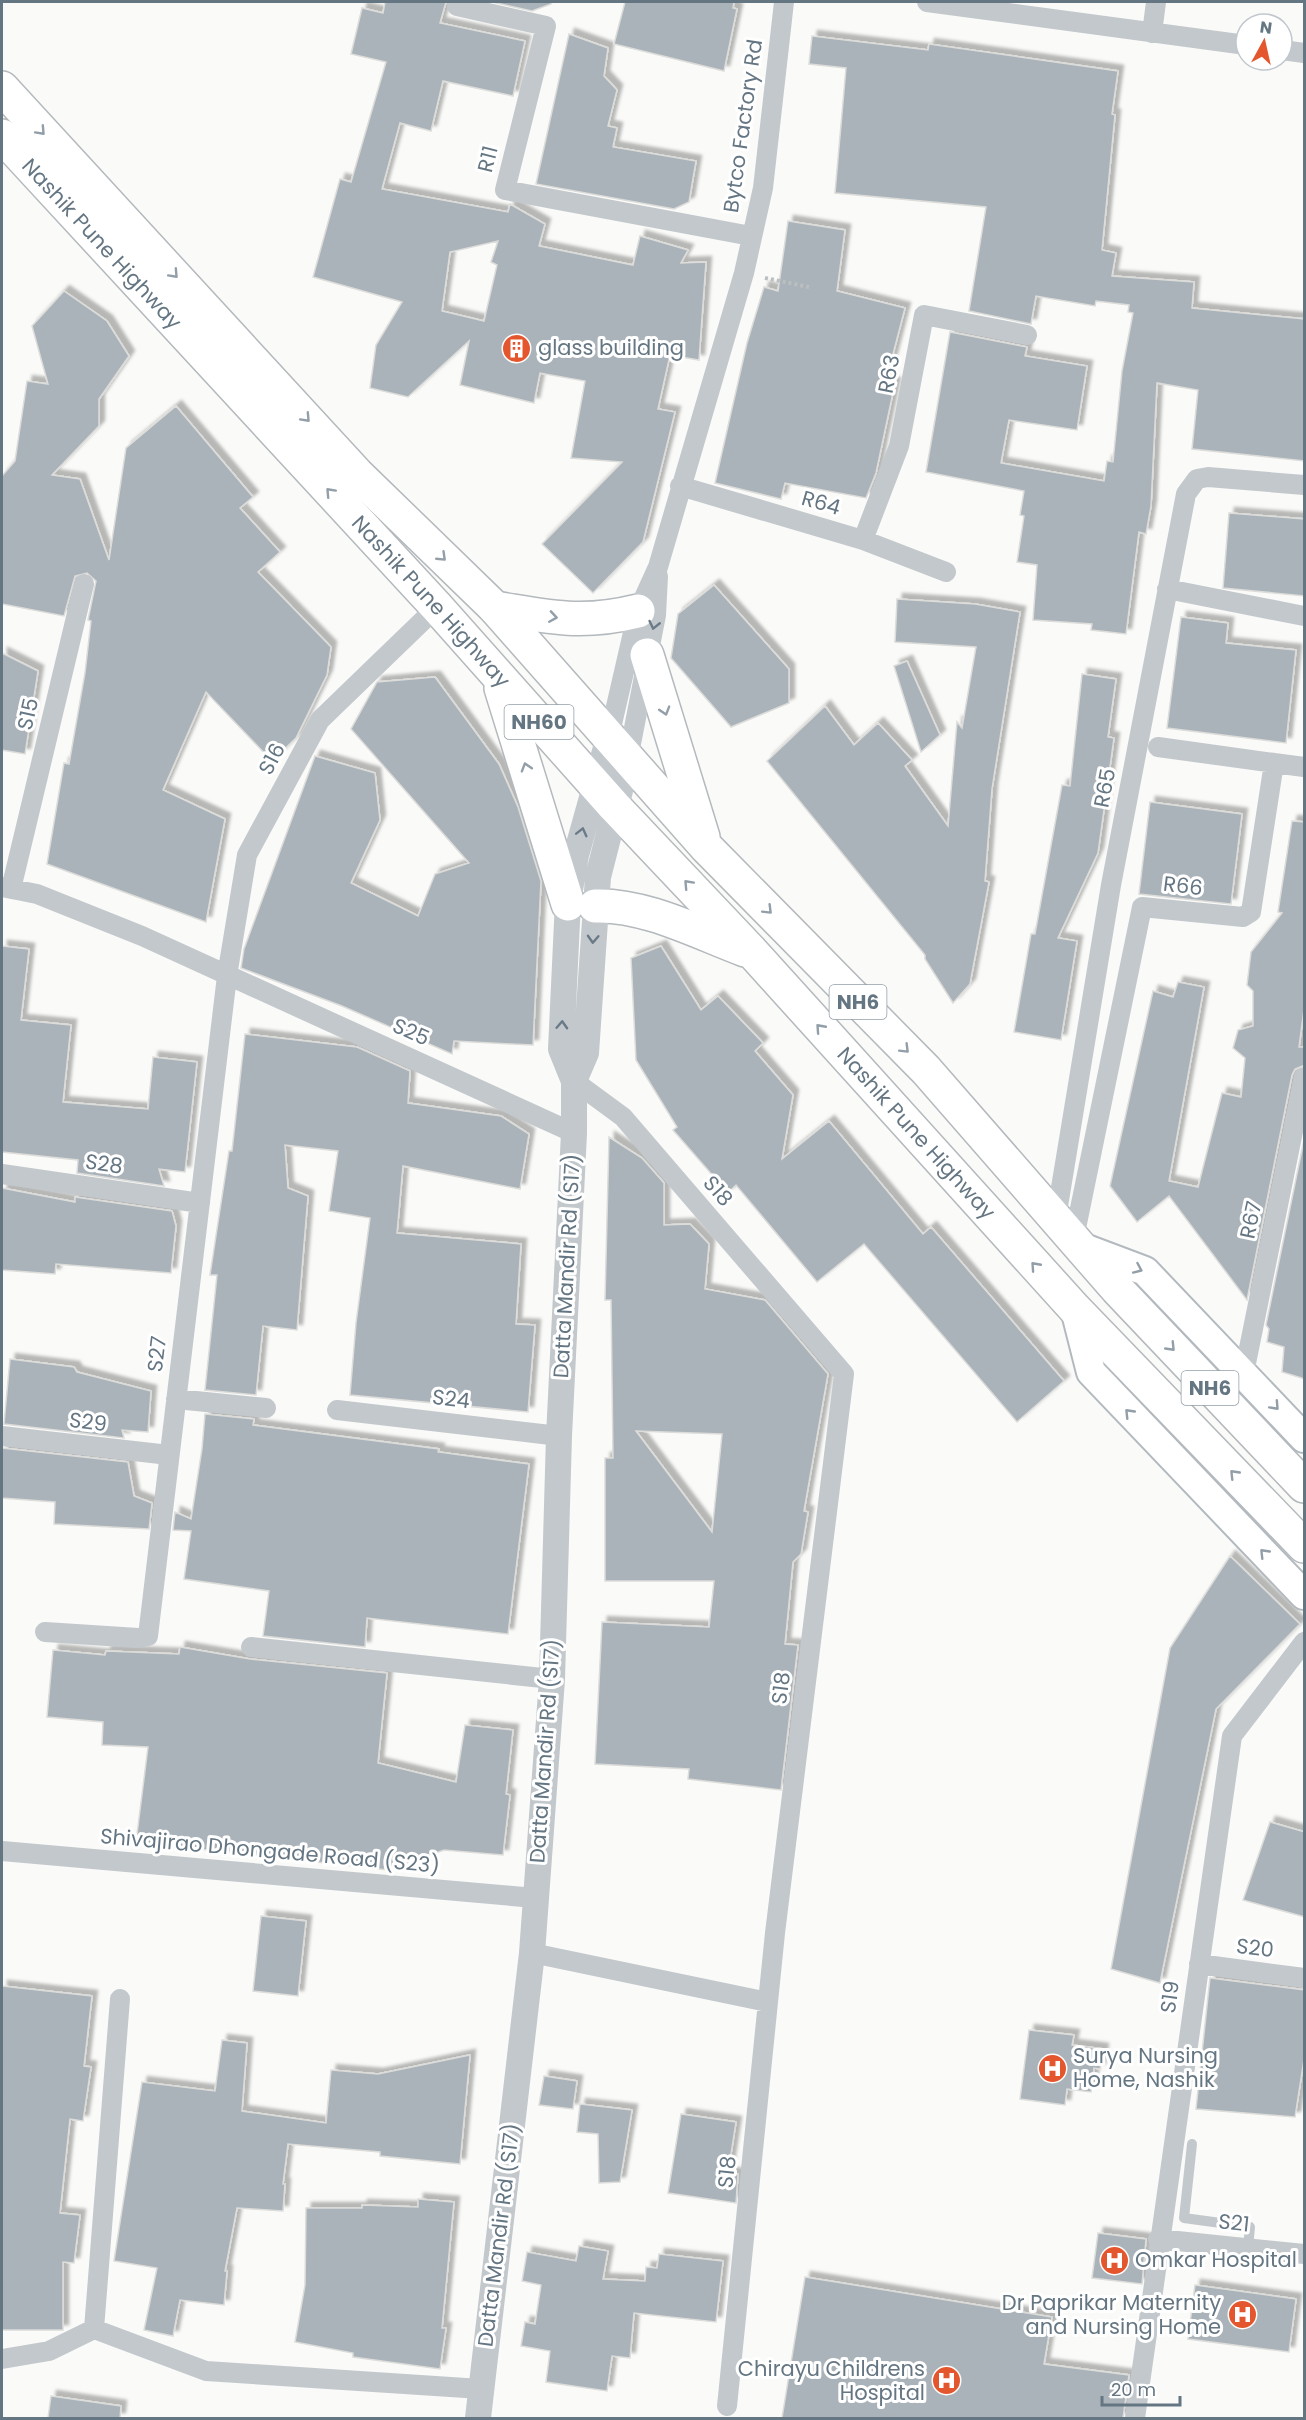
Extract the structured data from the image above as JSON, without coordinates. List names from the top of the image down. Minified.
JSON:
{"streets":{"highway":["Nashik Pune Highway","NH60","NH6"],"street":["Bytco Factory Rd","R11","R63","R64","S15","S16","R65","R66","S25","S28","S18","R67","Datta Mandir Rd (S17)","S27","S24","S29","Shivajirao Dhongade Road (S23)","S20","S19","S21"]},"crossings":[["Bytco Factory Rd","R11"],["Bytco Factory Rd","Nashik Pune Highway"],["Bytco Factory Rd","R64"],["Bytco Factory Rd","Datta Mandir Rd (S17)"],["Nashik Pune Highway","S16"],["Nashik Pune Highway","R65"],["Nashik Pune Highway","R66"],["Nashik Pune Highway","NH6"],["Nashik Pune Highway","Datta Mandir Rd (S17)"],["R63","R64"],["S15","S25"],["S16","S25"],["S16","S27"],["R65","R66"],["R65","NH6"],["R66","NH6"],["S25","Datta Mandir Rd (S17)"],["S25","S27"],["S28","S27"],["S18","Datta Mandir Rd (S17)"],["Datta Mandir Rd (S17)","S24"],["Datta Mandir Rd (S17)","Shivajirao Dhongade Road (S23)"],["S27","S29"],["S20","S19"],["S19","S21"]],"places":{"building":["glass building"],"hospital":["Surya Nursing Home, Nashik","Omkar Hospital","Dr Paprikar Maternity and Nursing Home","Chirayu Childrens Hospital"]},"scale_bar":"20 m","north":"top"}
